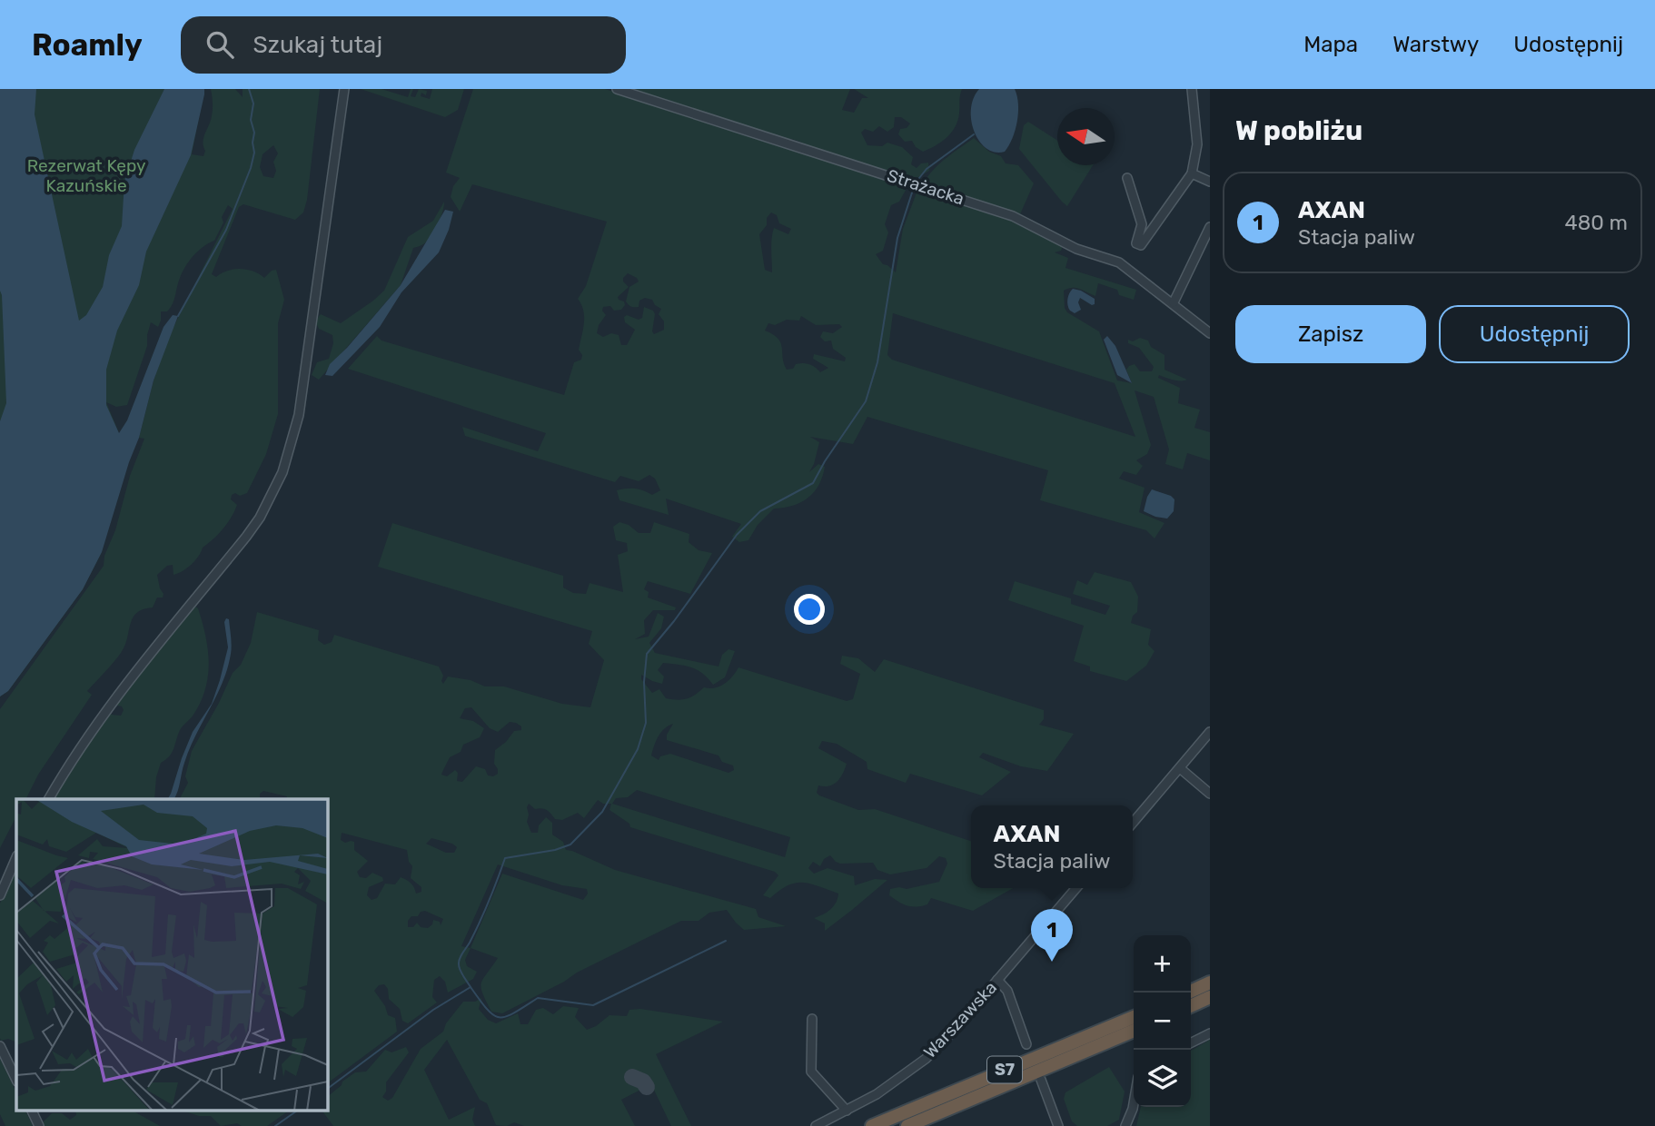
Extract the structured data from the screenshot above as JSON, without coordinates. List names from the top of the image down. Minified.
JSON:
{"streets":{"highway":["S7"],"street":["Strażacka","Warszawska"]},"parks":["Rezerwat Kępy Kazuńskie"],"north":"left","page":{"header":"Roamly","search":"Szukaj tutaj","nav":["Mapa","Warstwy","Udostępnij"],"heading":"W pobliżu","list":[{"mark":"1","name":"AXAN","note":"Stacja paliw","value":"480 m"}],"buttons":["Zapisz","Udostępnij"],"popup":["AXAN","Stacja paliw"],"pins":"1","map_buttons":["+","−"]}}
